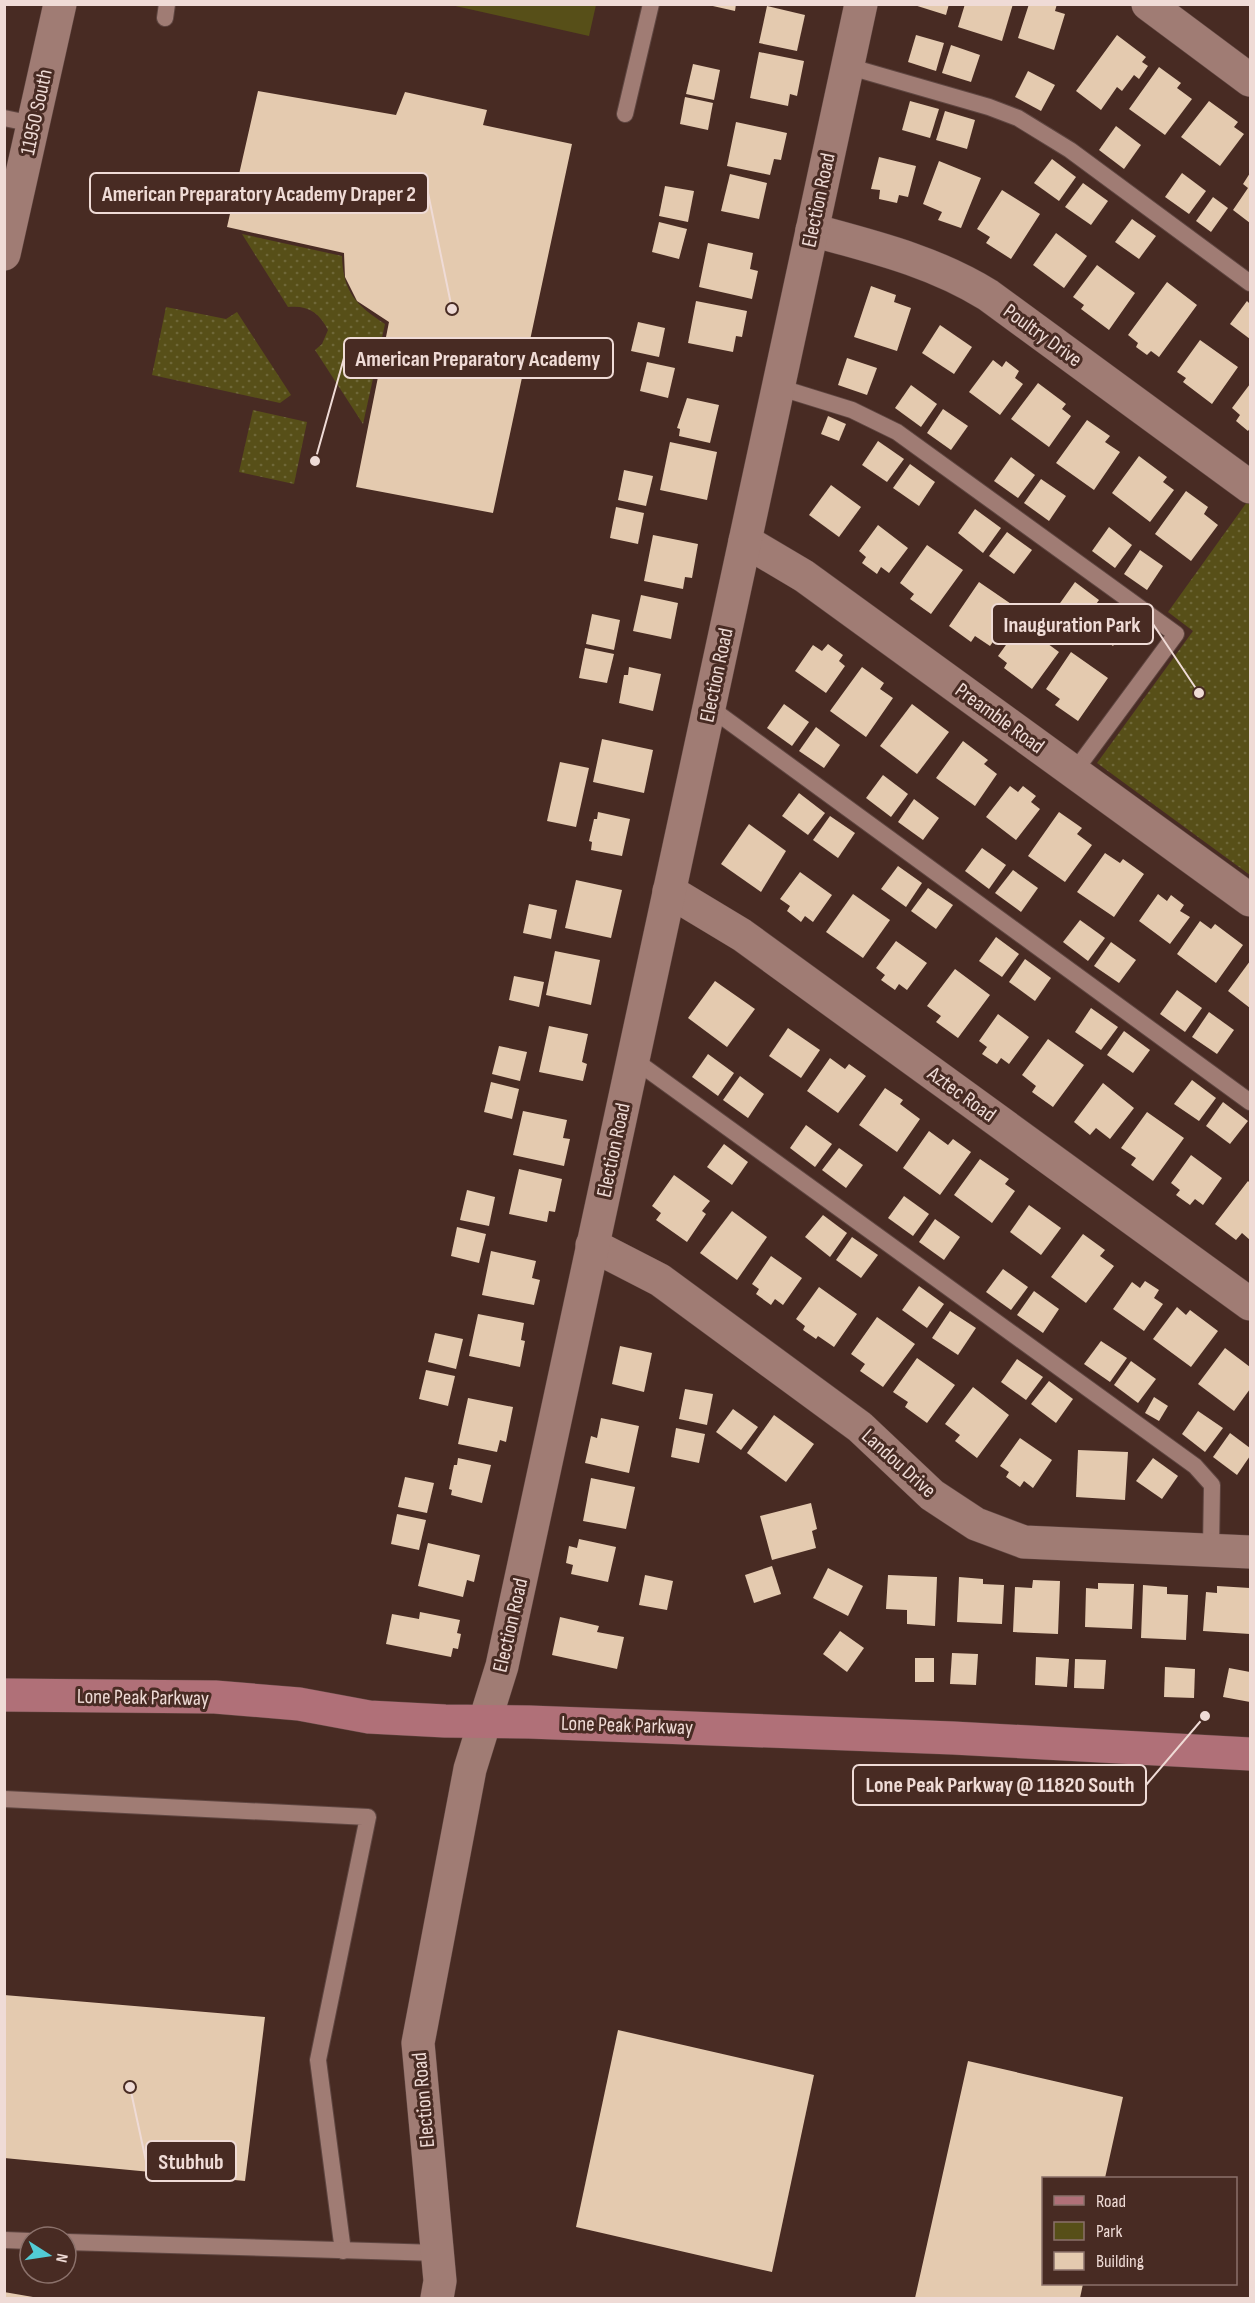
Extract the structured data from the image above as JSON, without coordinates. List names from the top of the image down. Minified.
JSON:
{"streets":{"main road":["Lone Peak Parkway"],"street":["11950 South","Election Road","Poultry Drive","Preamble Road","Aztec Road","Landou Drive"]},"crossings":[["Election Road","Poultry Drive"],["Election Road","Preamble Road"],["Election Road","Aztec Road"],["Election Road","Landou Drive"],["Election Road","Lone Peak Parkway"]],"places":["American Preparatory Academy Draper 2","American Preparatory Academy","Inauguration Park","Lone Peak Parkway @ 11820 South","Stubhub"],"legend":["Road","Park","Building"],"north":"right"}
